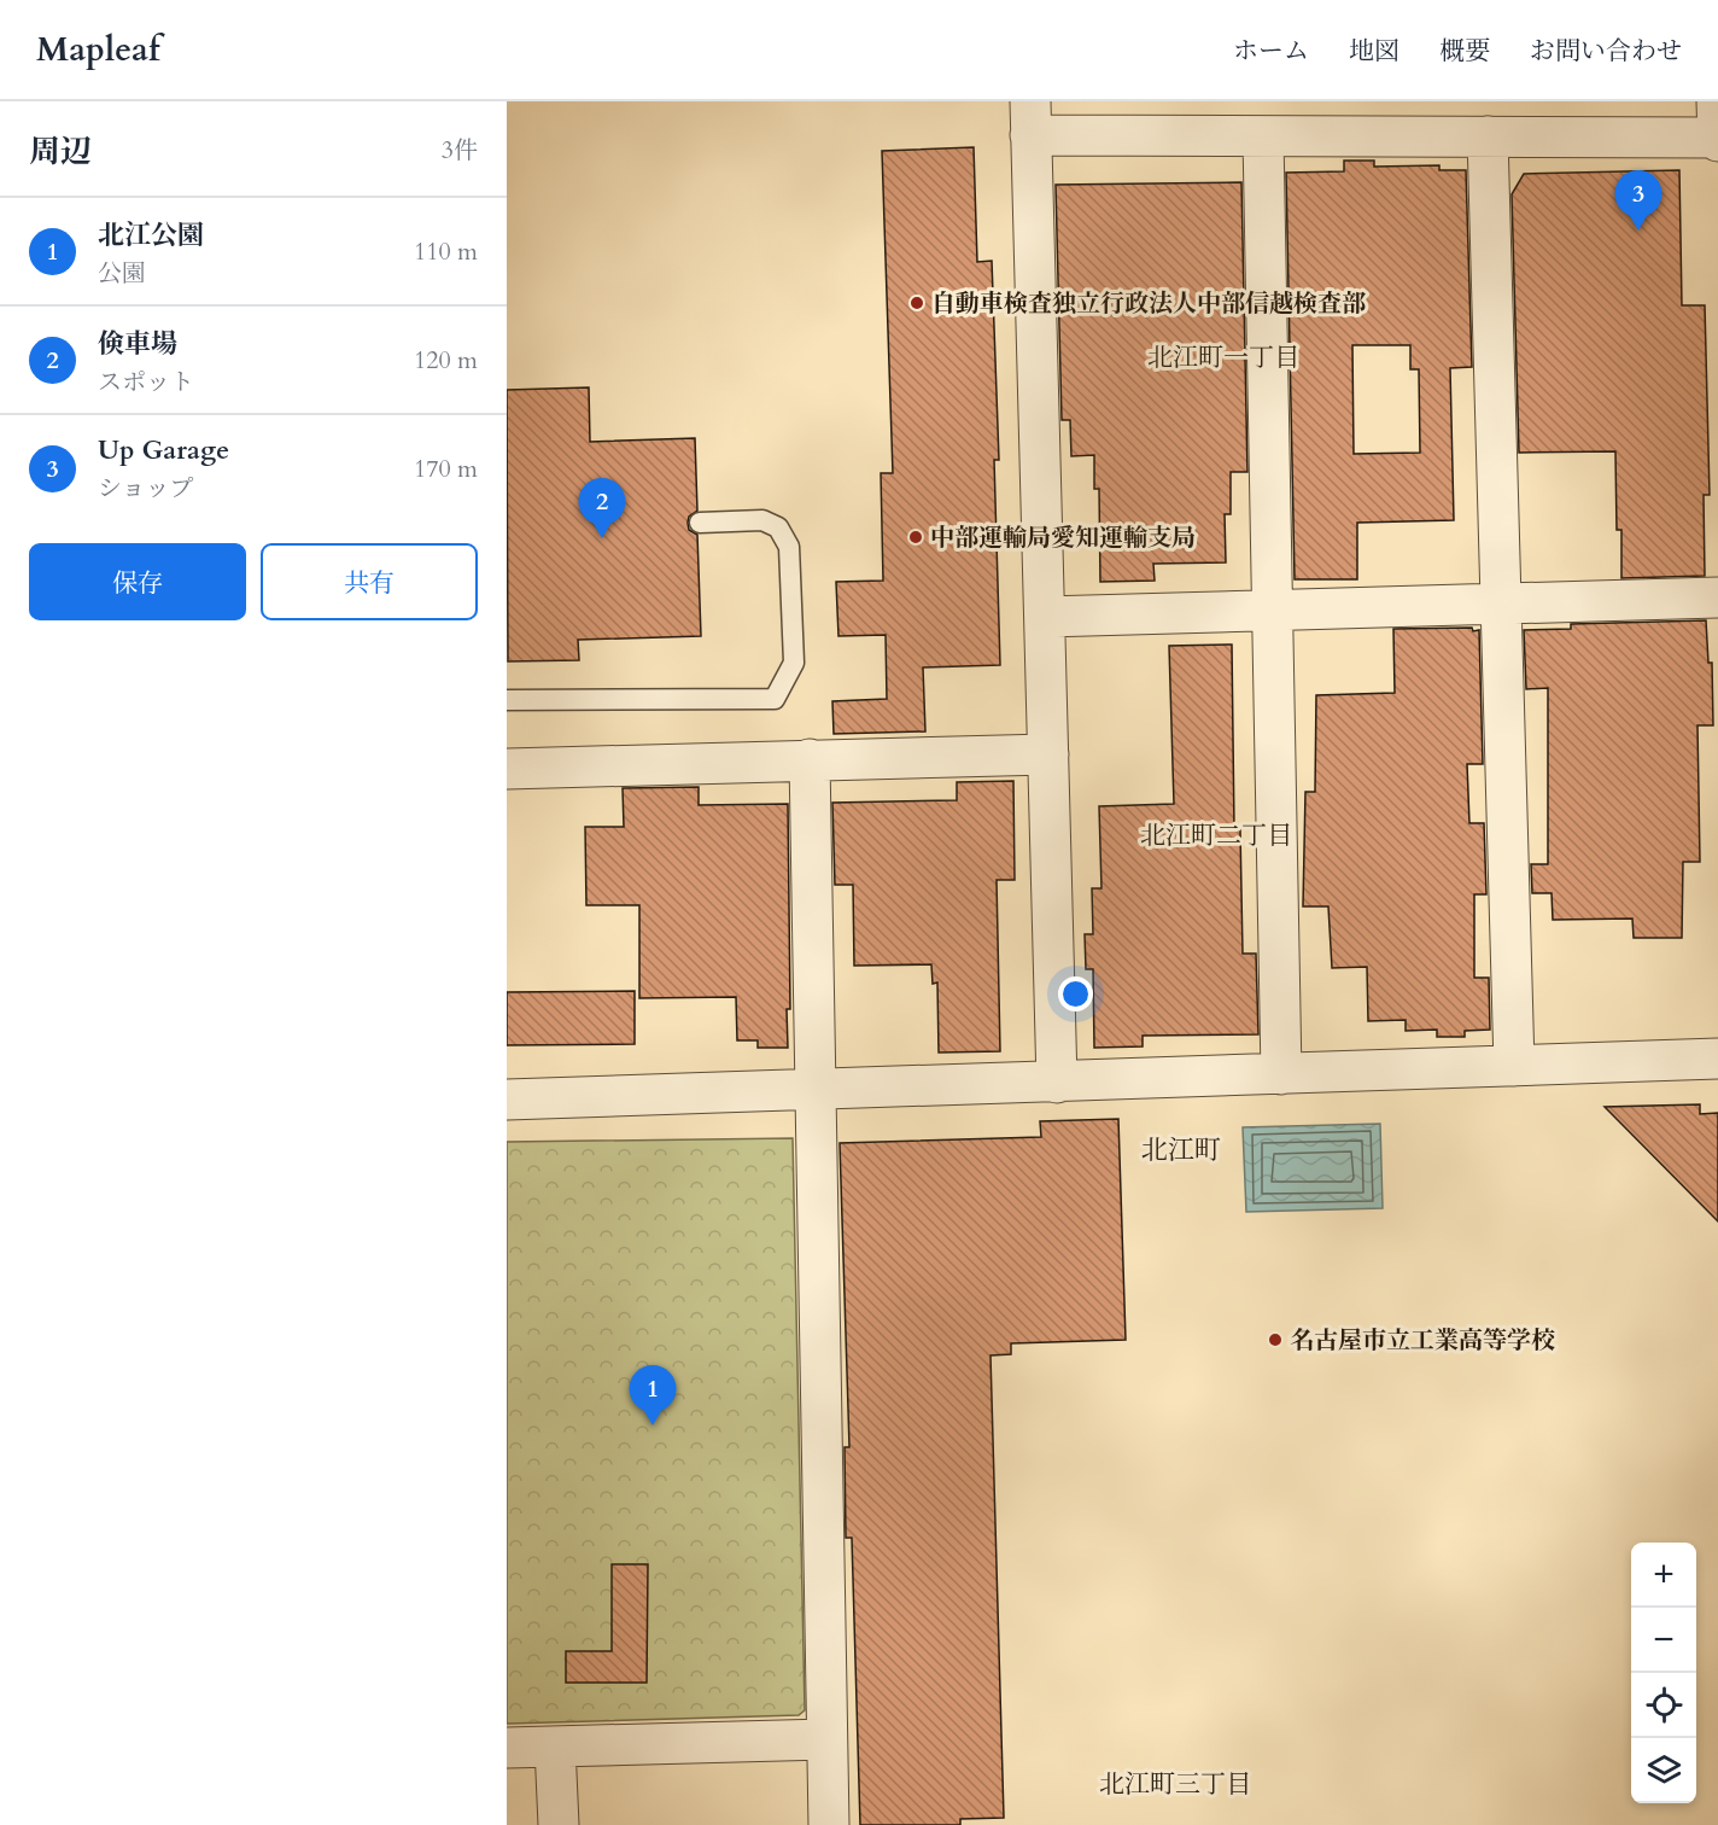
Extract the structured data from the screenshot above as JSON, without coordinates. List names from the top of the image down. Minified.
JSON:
{"districts":["北江町一丁目","北江町二丁目","北江町","北江町三丁目"],"places":["自動車検査独立行政法人中部信越検査部","中部運輸局愛知運輸支局","名古屋市立工業高等学校"],"page":{"header":"Mapleaf","nav":["ホーム","地図","概要","お問い合わせ"],"heading":["周辺","3件"],"pins":["3","2","1"],"list":[{"mark":"1","name":"北江公園","note":"公園","value":"110 m"},{"mark":"2","name":"倹車場","note":"スポット","value":"120 m"},{"mark":"3","name":"Up Garage","note":"ショップ","value":"170 m"}],"buttons":["保存","共有"],"map_buttons":["+","−"]}}
